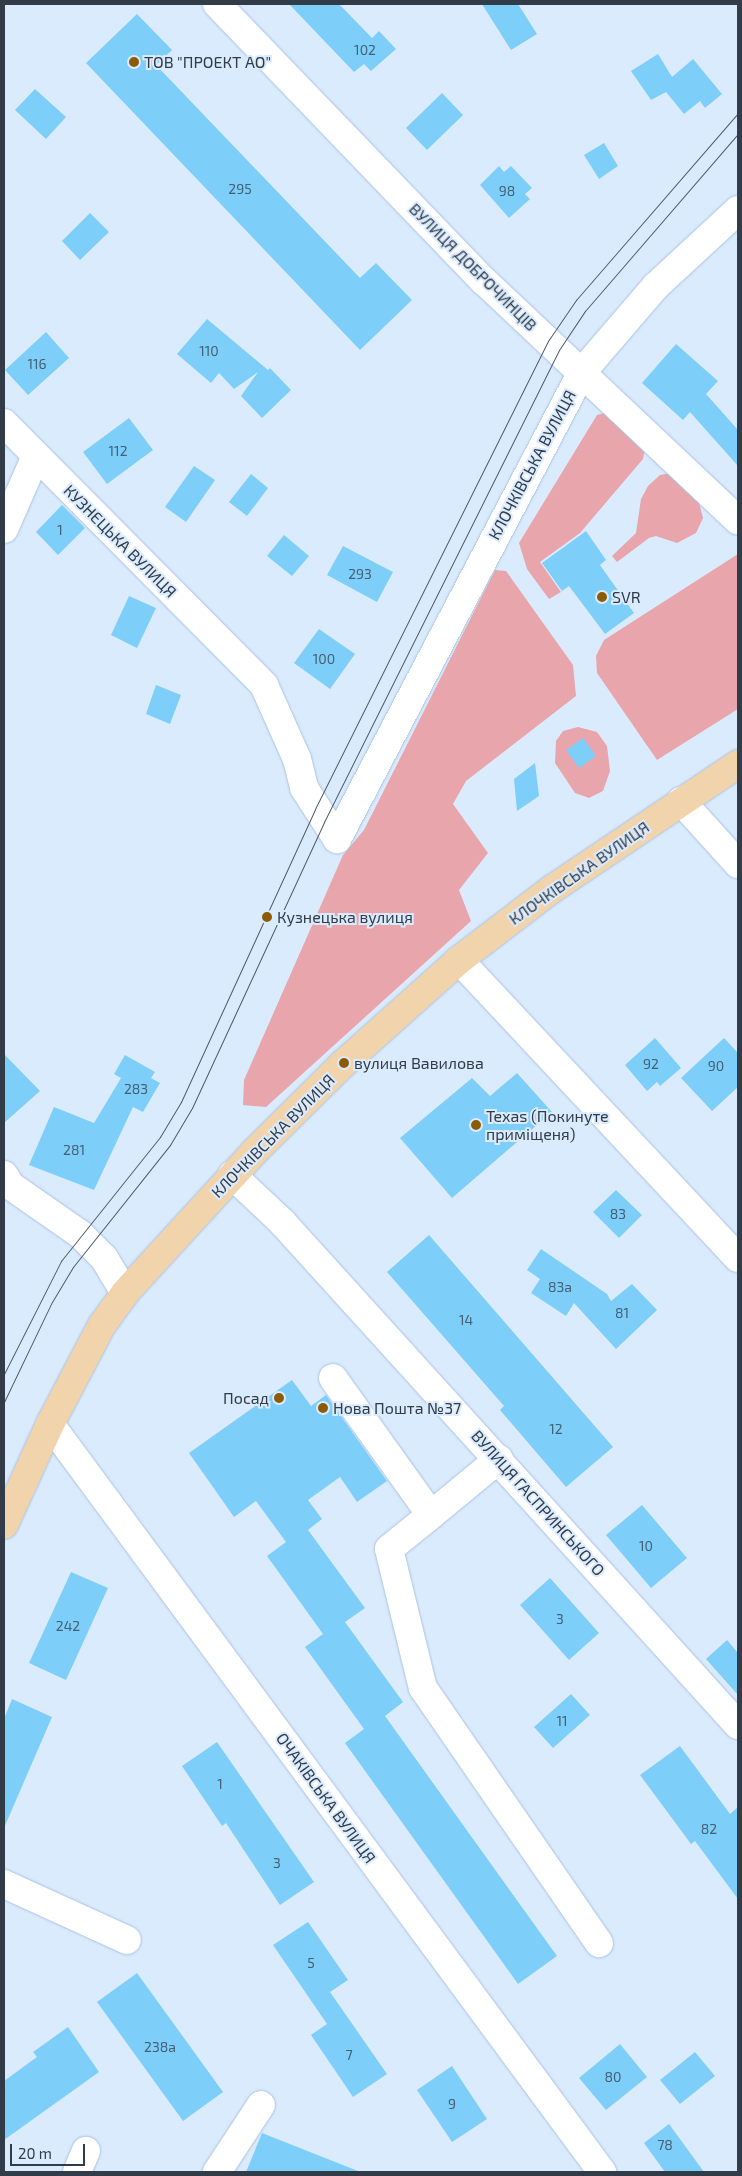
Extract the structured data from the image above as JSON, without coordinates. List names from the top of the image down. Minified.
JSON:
{"streets":{"main road":["КЛОЧКІВСЬКА ВУЛИЦЯ"],"street":["ВУЛИЦЯ ДОБРОЧИНЦІВ","КУЗНЕЦЬКА ВУЛИЦЯ","ВУЛИЦЯ ГАСПРИНСЬКОГО","ОЧАКІВСЬКА ВУЛИЦЯ"]},"crossings":[["ВУЛИЦЯ ДОБРОЧИНЦІВ","КЛОЧКІВСЬКА ВУЛИЦЯ"],["КЛОЧКІВСЬКА ВУЛИЦЯ","КУЗНЕЦЬКА ВУЛИЦЯ"],["КЛОЧКІВСЬКА ВУЛИЦЯ","ВУЛИЦЯ ГАСПРИНСЬКОГО"],["КЛОЧКІВСЬКА ВУЛИЦЯ","ОЧАКІВСЬКА ВУЛИЦЯ"]],"places":["ТОВ \"ПРОЕКТ АО\"","SVR","Кузнецька вулиця","вулиця Вавилова","Texas (Покинуте приміщеня)","Посад","Нова Пошта №37"],"house_numbers":["102","295","98","110","116","112","1","293","100","92","90","283","281","83","83а","81","14","12","10","3","242","11","1","82","3","5","238а","7","80","9","78"],"scale_bar":"20 m"}
